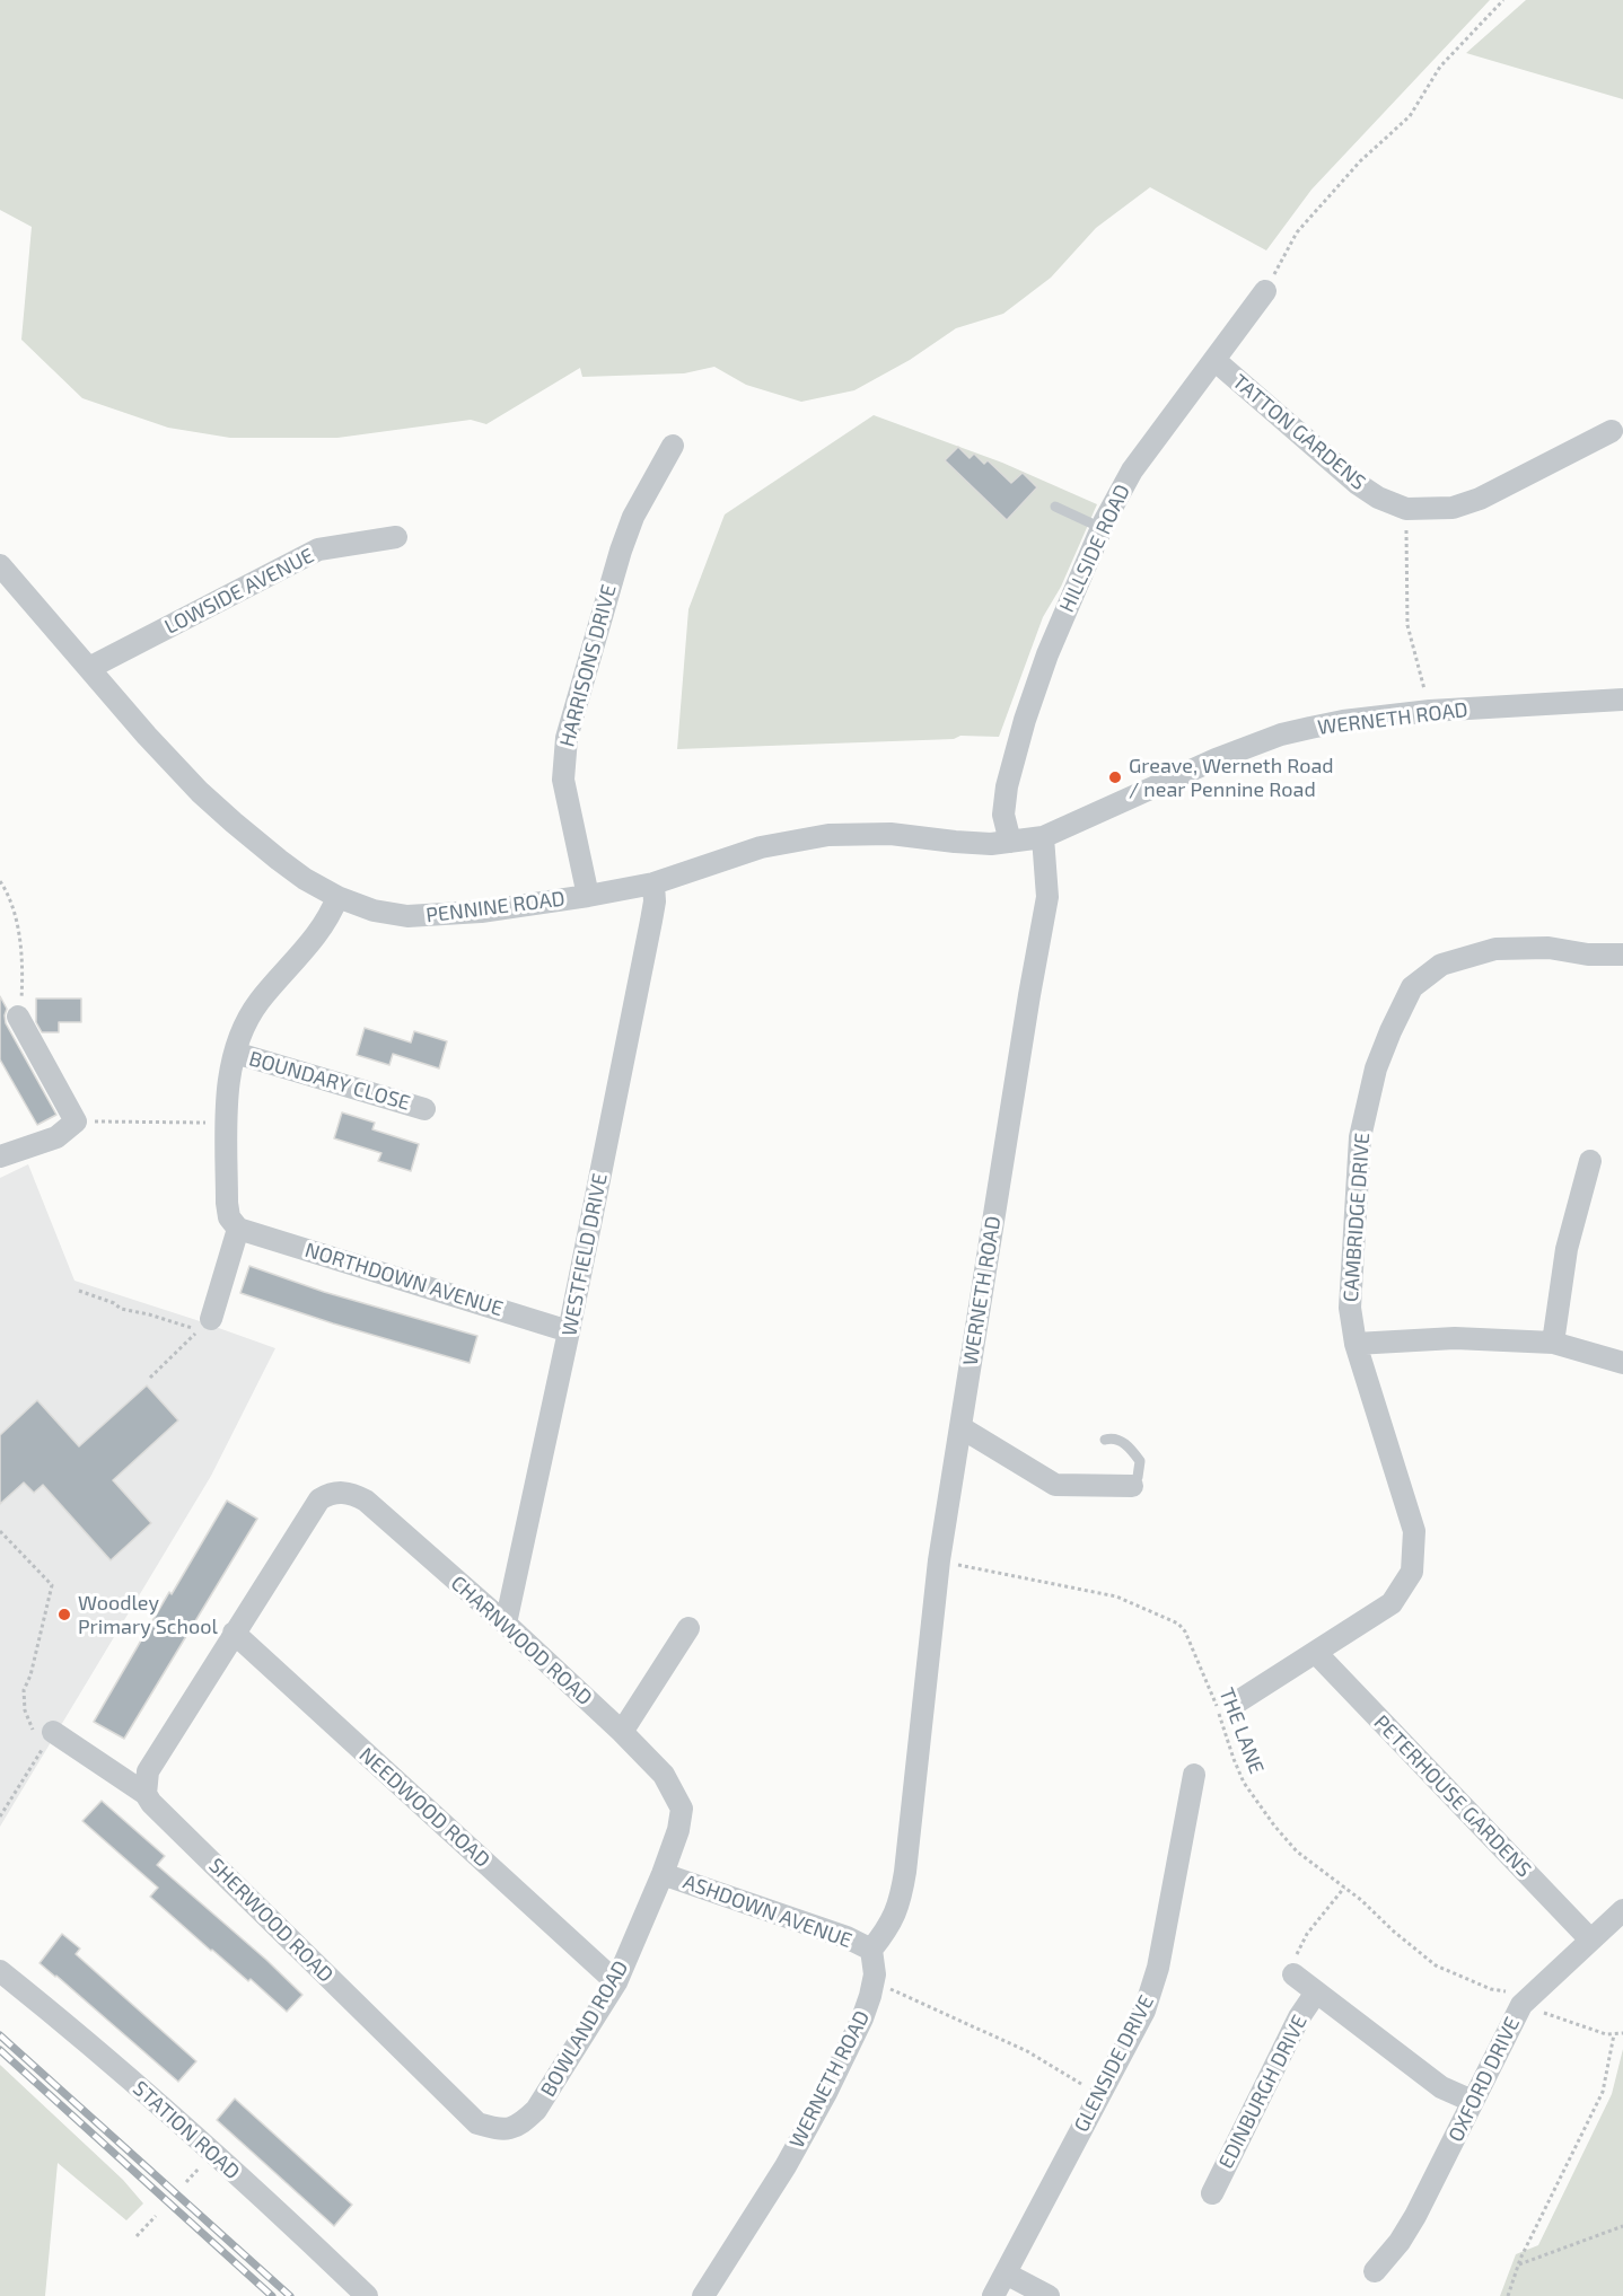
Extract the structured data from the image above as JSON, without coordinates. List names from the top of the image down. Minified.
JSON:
{"streets":{"street":["TATTON GARDENS","HILLSIDE ROAD","LOWSIDE AVENUE","HARRISONS DRIVE","WERNETH ROAD","PENNINE ROAD","BOUNDARY CLOSE","CAMBRIDGE DRIVE","WESTFIELD DRIVE","NORTHDOWN AVENUE","CHARNWOOD ROAD","PETERHOUSE GARDENS","NEEDWOOD ROAD","ASHDOWN AVENUE","SHERWOOD ROAD","BOWLAND ROAD","GLENSIDE DRIVE","OXFORD DRIVE","EDINBURGH DRIVE","STATION ROAD"],"path":["THE LANE"]},"crossings":[["TATTON GARDENS","HILLSIDE ROAD"],["HILLSIDE ROAD","PENNINE ROAD"],["LOWSIDE AVENUE","PENNINE ROAD"],["HARRISONS DRIVE","PENNINE ROAD"],["WERNETH ROAD","PENNINE ROAD"],["WERNETH ROAD","THE LANE"],["WERNETH ROAD","ASHDOWN AVENUE"],["PENNINE ROAD","WESTFIELD DRIVE"],["CAMBRIDGE DRIVE","PETERHOUSE GARDENS"],["WESTFIELD DRIVE","NORTHDOWN AVENUE"],["WESTFIELD DRIVE","CHARNWOOD ROAD"],["CHARNWOOD ROAD","NEEDWOOD ROAD"],["CHARNWOOD ROAD","BOWLAND ROAD"],["THE LANE","OXFORD DRIVE"],["PETERHOUSE GARDENS","OXFORD DRIVE"],["NEEDWOOD ROAD","BOWLAND ROAD"],["ASHDOWN AVENUE","BOWLAND ROAD"],["SHERWOOD ROAD","BOWLAND ROAD"],["OXFORD DRIVE","EDINBURGH DRIVE"]],"places":["Greave, Werneth Road / near Pennine Road","Woodley Primary School"]}
